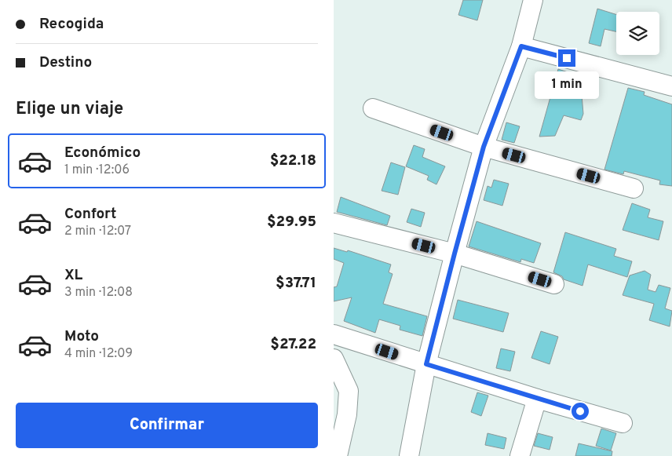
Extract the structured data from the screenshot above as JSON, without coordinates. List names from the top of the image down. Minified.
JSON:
{"page":{"banner":["Recogida","Destino"],"bubble":"1 min","heading":"Elige un viaje","list":[{"name":"Económico","note":"1 min · 12:06","value":"$22.18"},{"name":"Confort","note":"2 min · 12:07","value":"$29.95"},{"name":"XL","note":"3 min · 12:08","value":"$37.71"},{"name":"Moto","note":"4 min · 12:09","value":"$27.22"}],"buttons":"Confirmar"}}
